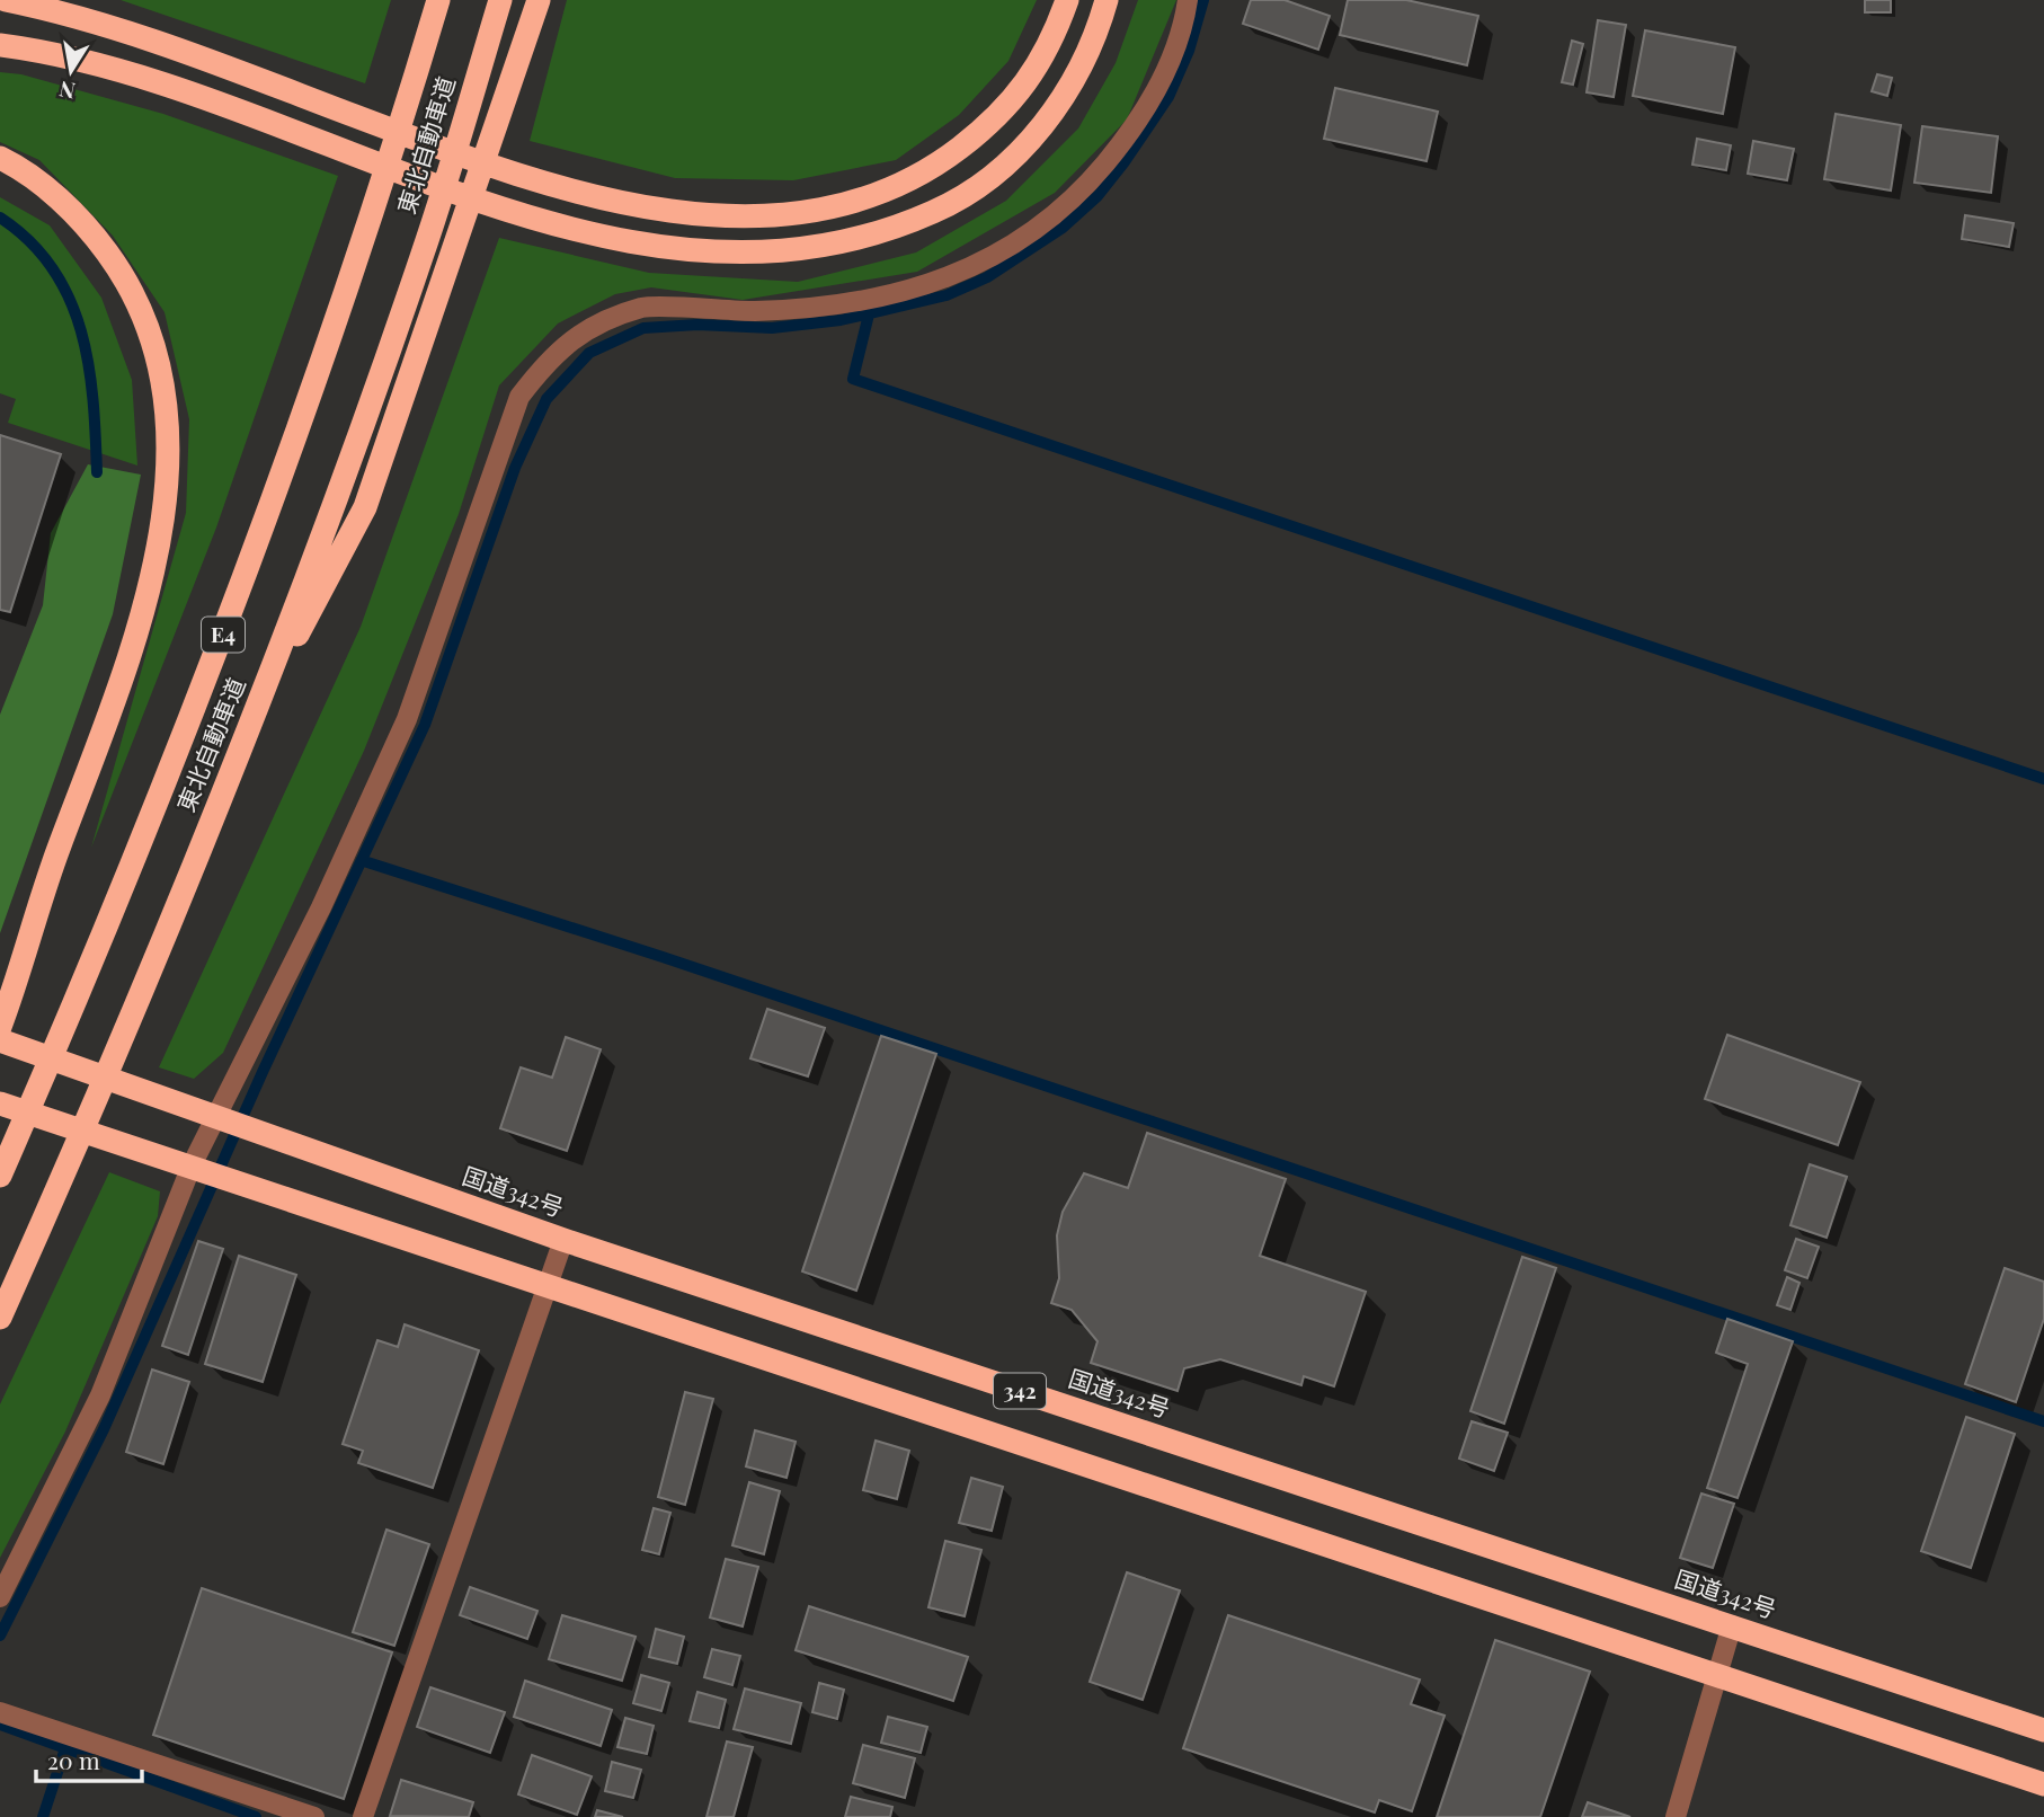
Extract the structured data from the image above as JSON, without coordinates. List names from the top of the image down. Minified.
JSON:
{"streets":{"highway":["東北自動車道","E4","国道342号","342"]},"crossings":[["東北自動車道","E4"]],"scale_bar":"20 m","north":"bottom"}
